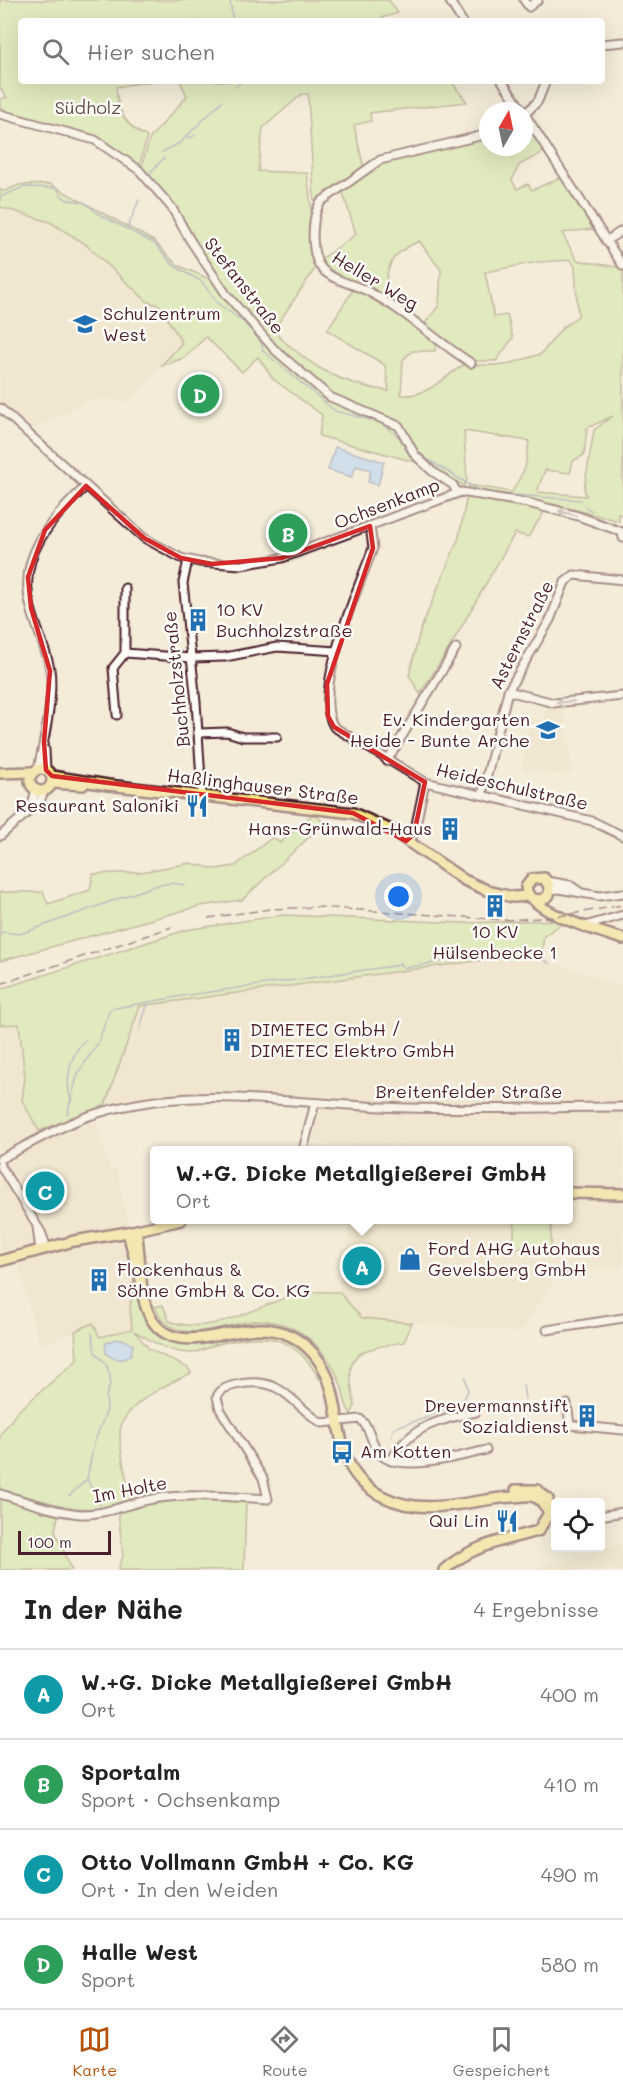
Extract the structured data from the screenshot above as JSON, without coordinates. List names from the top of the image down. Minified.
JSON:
{"streets":{"main road":["Haßlinghauser Straße"],"street":["Heller Weg","Stefanstraße","Ochsenkamp","Asternstraße","Buchholzstraße","Heideschulstraße","Breitenfelder Straße","Im Holte"]},"crossings":[["Stefanstraße","Ochsenkamp"],["Ochsenkamp","Buchholzstraße"],["Asternstraße","Heideschulstraße"],["Buchholzstraße","Haßlinghauser Straße"]],"parks":["Südholz"],"places":{"school or university":["Schulzentrum West","Ev. Kindergarten Heide - Bunte Arche"],"building":["10 KV Buchholzstraße","Hans-Grünwald-Haus","10 KV Hülsenbecke 1","DIMETEC GmbH / DIMETEC Elektro GmbH","Flockenhaus & Söhne GmbH & Co. KG","Drevermannstift Sozialdienst"],"restaurant":["Resaurant Saloniki","Qui Lin"],"shop":["Ford AHG Autohaus Gevelsberg GmbH"],"bus stop":["Am Kotten"]},"scale_bar":"100 m","north":"top","page":{"search":"Hier suchen","pins":["D","B","C","A"],"popup":["W.+G. Dicke Metallgießerei GmbH","Ort"],"scale":"100 m","heading":["In der Nähe","4 Ergebnisse"],"list":[{"mark":"A","name":"W.+G. Dicke Metallgießerei GmbH","note":"Ort","value":"400 m"},{"mark":"B","name":"Sportalm","note":"Sport · Ochsenkamp","value":"410 m"},{"mark":"C","name":"Otto Vollmann GmbH + Co. KG","note":"Ort · In den Weiden","value":"490 m"},{"mark":"D","name":"Halle West","note":"Sport","value":"580 m"}],"nav":["Karte","Route","Gespeichert"]}}
